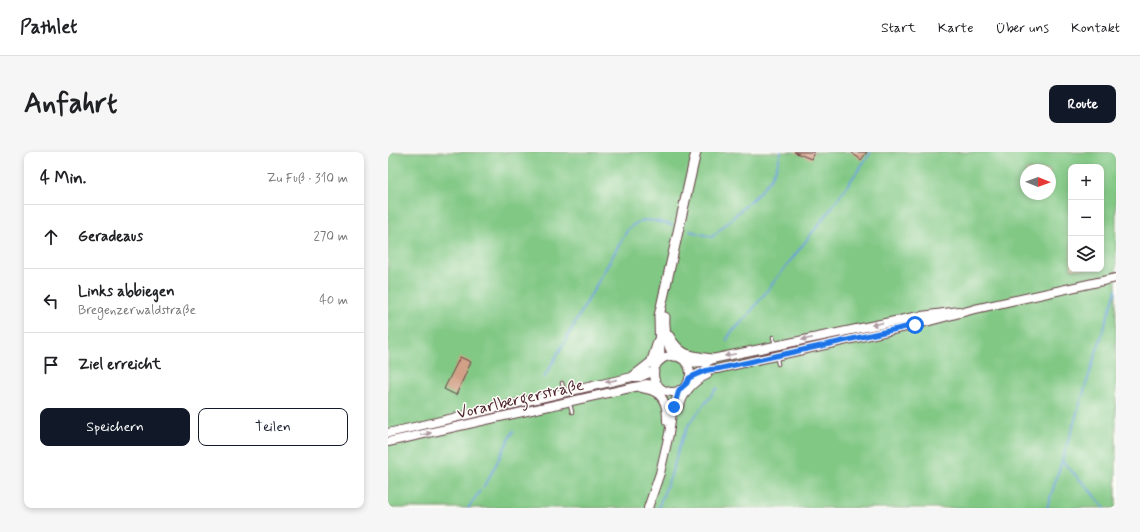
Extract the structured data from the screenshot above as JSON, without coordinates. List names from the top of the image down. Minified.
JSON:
{"streets":{"main road":["Vorarlbergerstraße"]},"north":"right","page":{"header":"Pathlet","nav":["Start","Karte","Über uns","Kontakt"],"buttons":["Route",["Speichern","Teilen"]],"title":"Anfahrt","heading":["4 Min.","Zu Fuß · 310 m"],"map_buttons":["+","−"],"list":[["Geradeaus","270 m"],["Links abbiegen","Bregenzerwaldstraße","40 m"],"Ziel erreicht"]}}
